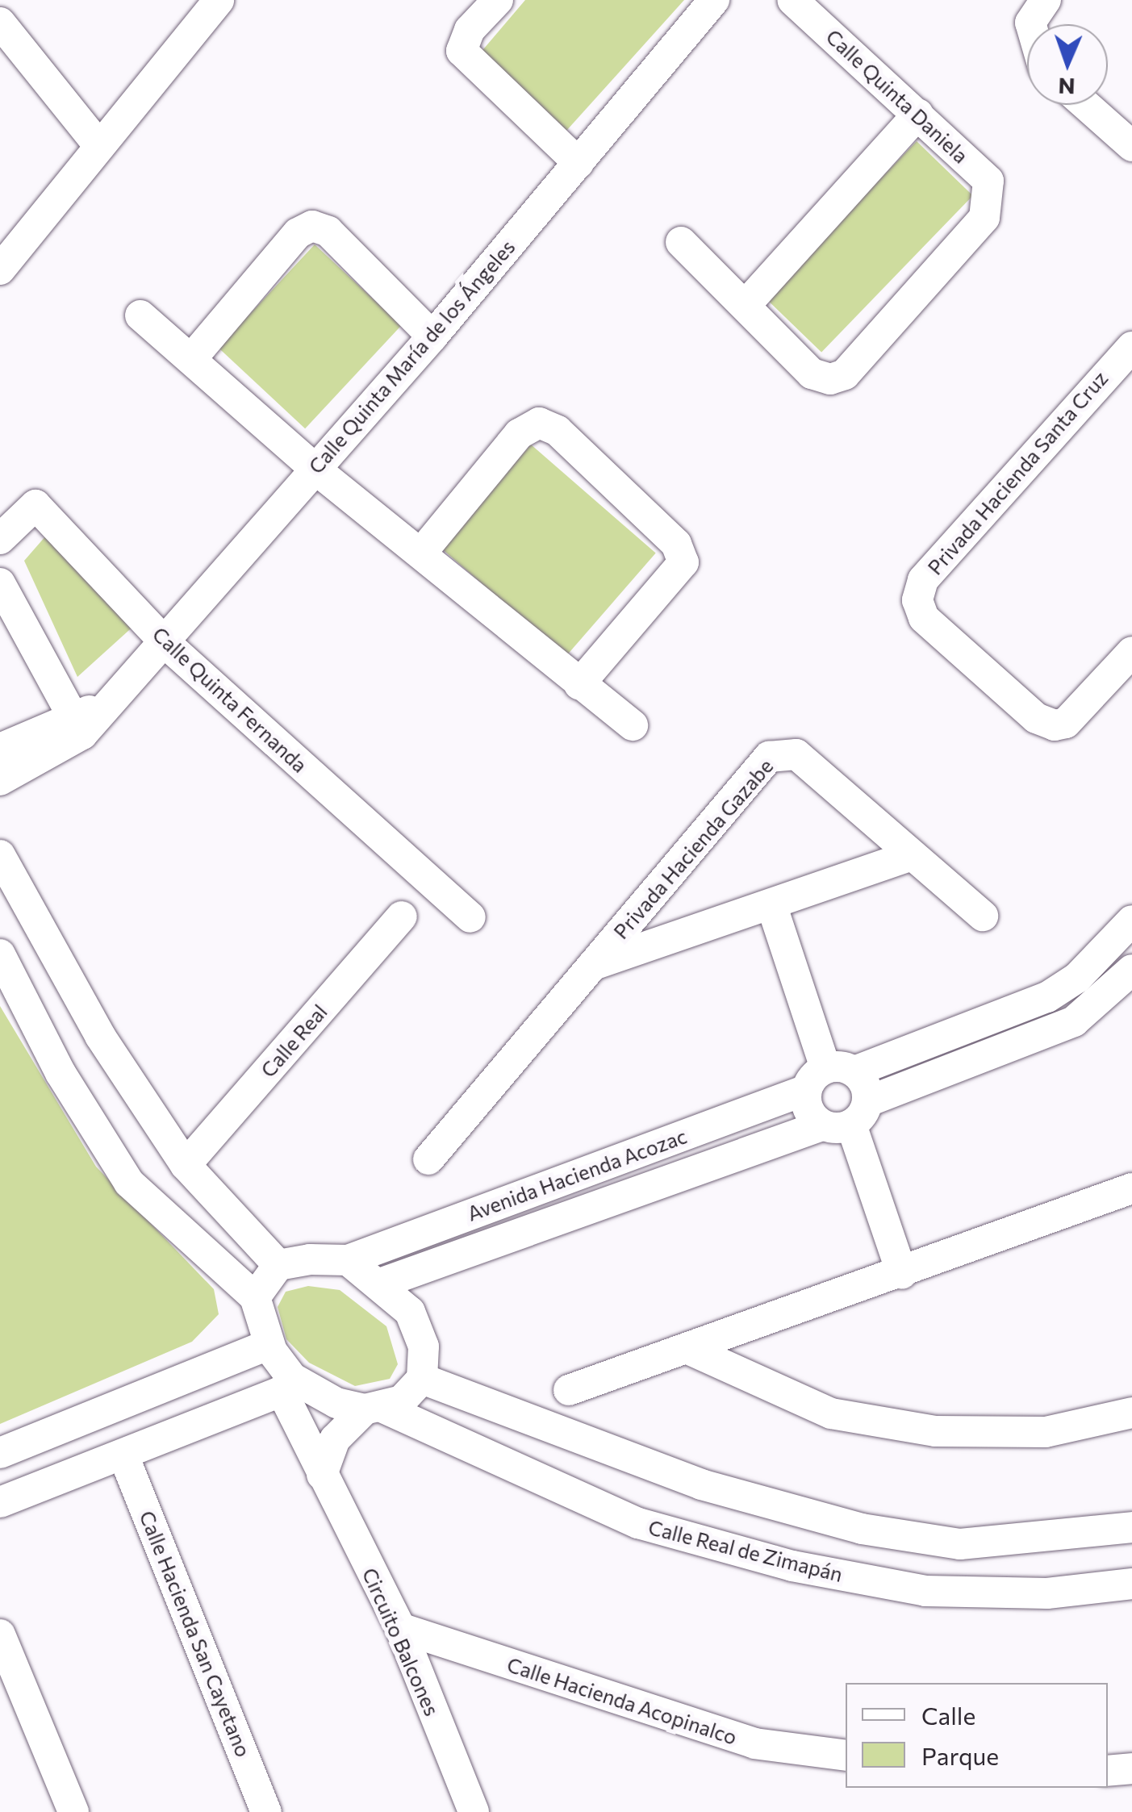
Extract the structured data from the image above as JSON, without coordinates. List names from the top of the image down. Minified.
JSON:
{"streets":{"street":["Calle Quinta Daniela","Calle Quinta María de los Ángeles","Privada Hacienda Santa Cruz","Calle Quinta Fernanda","Privada Hacienda Gazabe","Calle Real","Avenida Hacienda Acozac","Calle Real de Zimapán","Calle Hacienda San Cayetano","Circuito Balcones","Calle Hacienda Acopinalco"]},"crossings":[["Calle Quinta María de los Ángeles","Calle Quinta Fernanda"],["Avenida Hacienda Acozac","Calle Real de Zimapán"],["Avenida Hacienda Acozac","Circuito Balcones"],["Calle Real de Zimapán","Circuito Balcones"],["Circuito Balcones","Calle Hacienda Acopinalco"]],"legend":["Calle","Parque"],"north":"bottom"}
